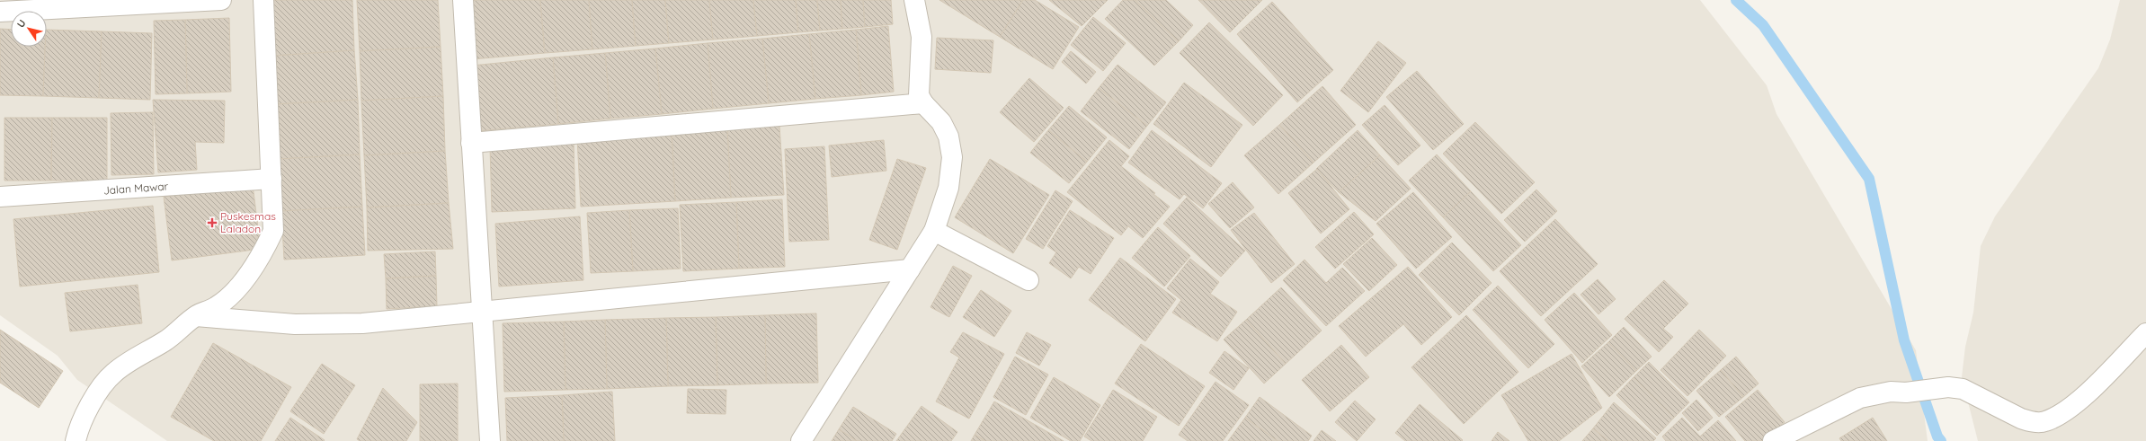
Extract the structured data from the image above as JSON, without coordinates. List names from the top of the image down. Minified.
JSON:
{"streets":{"street":["Jalan Mawar"]},"places":{"health":["Puskesmas Laladon"]},"north":"top left"}
